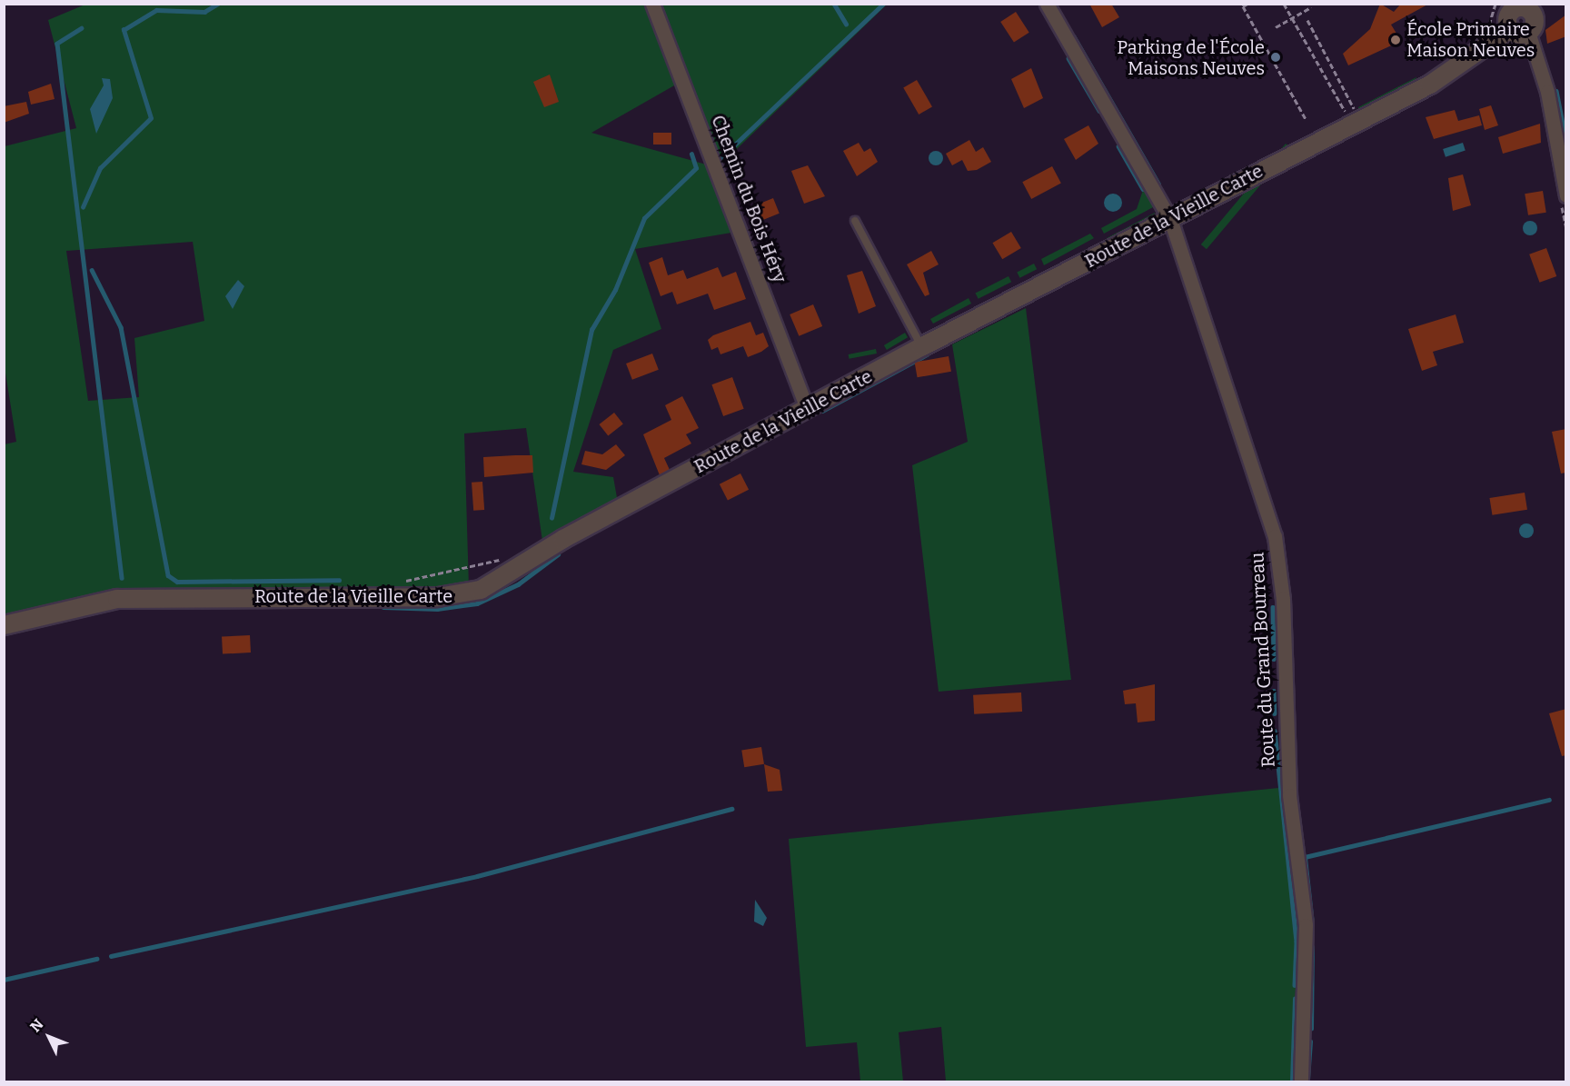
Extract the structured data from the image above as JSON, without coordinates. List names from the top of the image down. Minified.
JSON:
{"streets":{"street":["Chemin du Bois Héry","Route de la Vieille Carte","Route du Grand Bourreau"]},"crossings":[["Chemin du Bois Héry","Route de la Vieille Carte"],["Route de la Vieille Carte","Route du Grand Bourreau"]],"places":["École Primaire Maison Neuves","Parking de l'École Maisons Neuves"],"north":"top left"}
